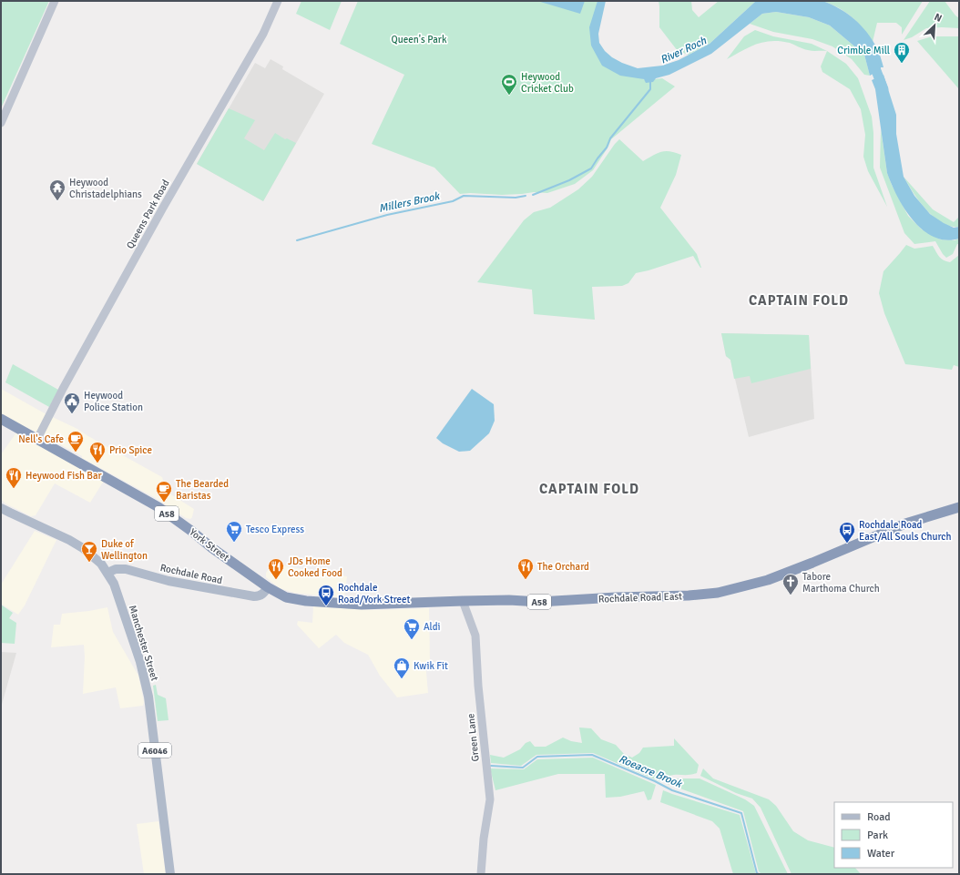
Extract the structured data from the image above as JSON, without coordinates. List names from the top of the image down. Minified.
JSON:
{"streets":{"highway":["A58","York Street","Rochdale Road East"],"main road":["Rochdale Road","Manchester Street","A6046"],"street":["Queens Park Road","Green Lane"]},"crossings":[["Queens Park Road","York Street"],["York Street","Rochdale Road"],["York Street","Rochdale Road East"],["Rochdale Road","Manchester Street"],["Rochdale Road","A6046"],["Rochdale Road East","Green Lane"],["Manchester Street","A6046"]],"districts":["CAPTAIN FOLD","CAPTAIN FOLD"],"water":["River Roch","Millers Brook","Roeacre Brook"],"parks":["Queen's Park"],"places":{"building":["Crimble Mill"],"sports":["Heywood Cricket Club"],"temple":["Heywood Christadelphians"],"public building":["Heywood Police Station"],"cafe":["Nell's Cafe","The Bearded Baristas"],"restaurant":["Prio Spice","Heywood Fish Bar","JDs Home Cooked Food","The Orchard"],"supermarket":["Tesco Express","Aldi"],"bus stop":["Rochdale Road East/All Souls Church","Rochdale Road/York Street"],"bar":["Duke of Wellington"],"church":["Tabore Marthoma Church"],"shop":["Kwik Fit"]},"legend":["Road","Park","Water"],"north":"top right"}
